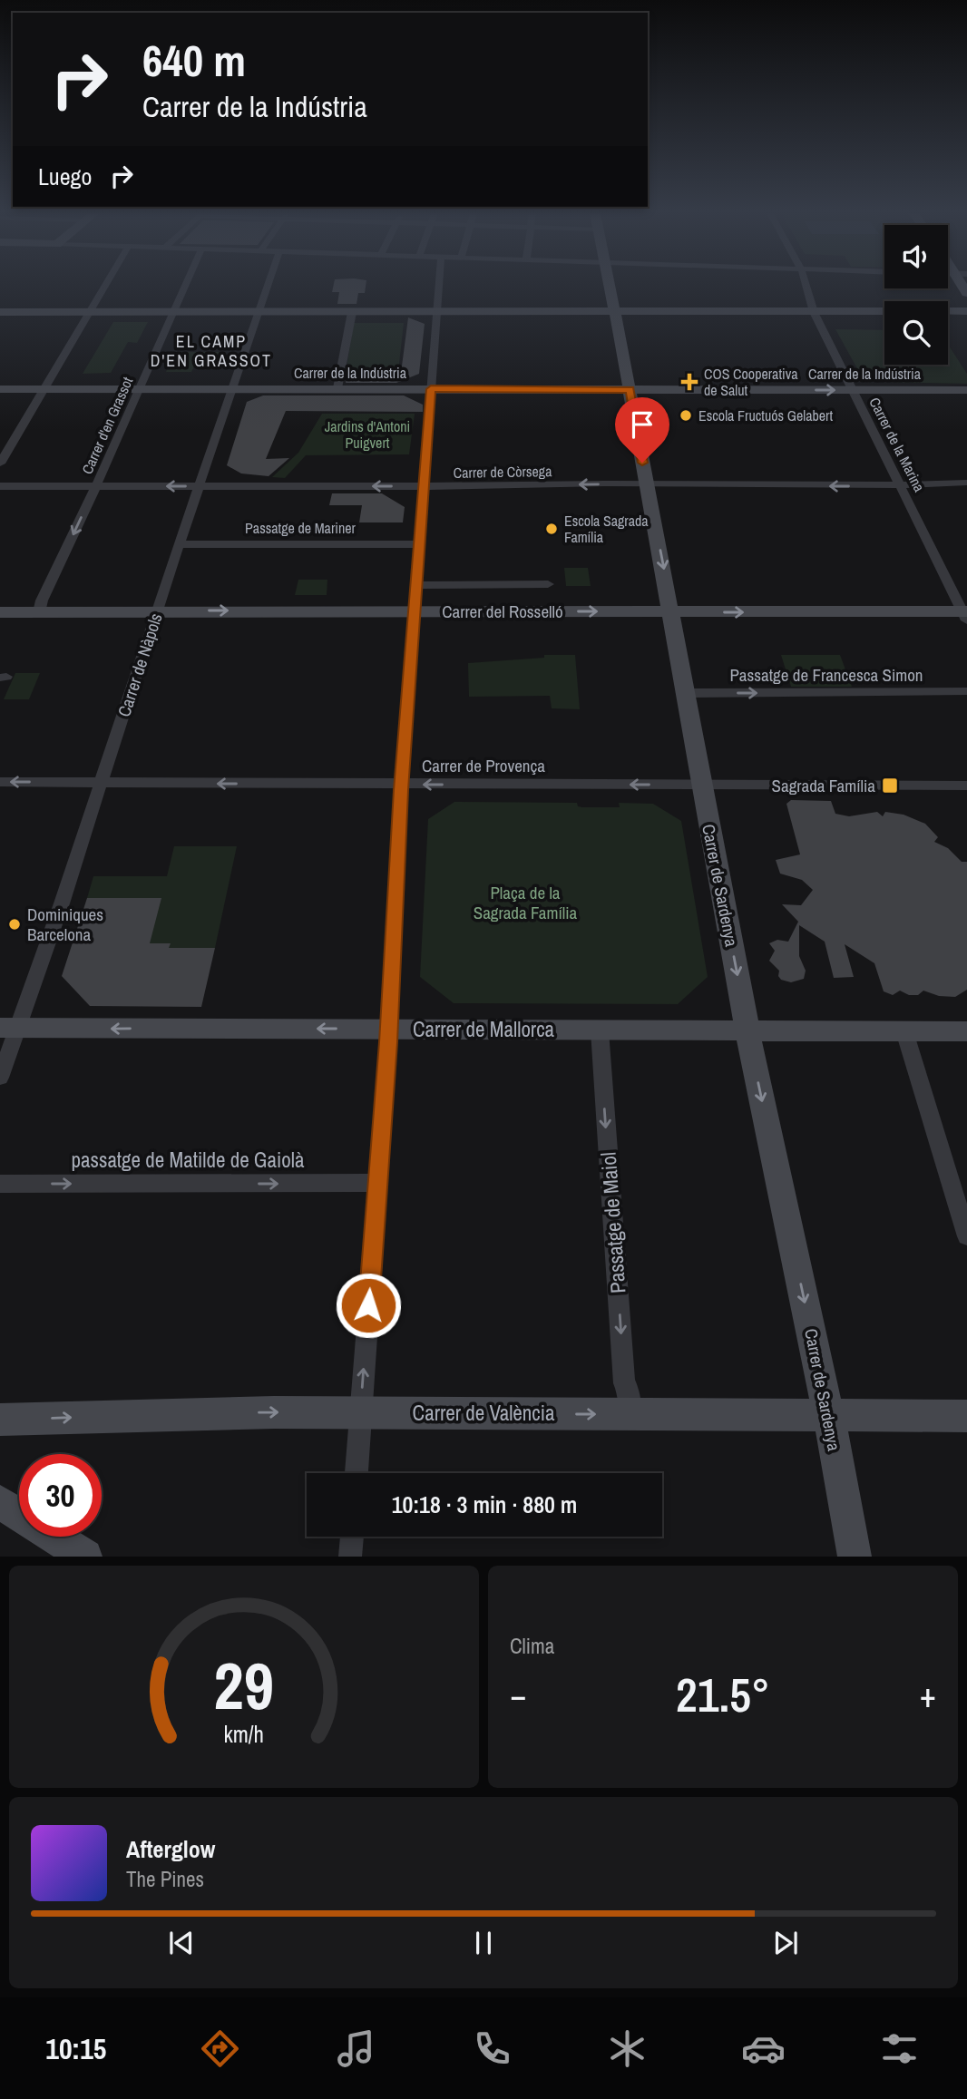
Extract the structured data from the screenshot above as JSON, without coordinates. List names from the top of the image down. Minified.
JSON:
{"streets":{"main road":["Carrer de la Indústria","Carrer del Rosselló","Carrer de Sardenya","Carrer de Mallorca","Carrer de València"],"street":["Carrer d'en Grassot","Carrer de la Marina","Carrer de Còrsega","Passatge de Mariner","Carrer de Nàpols","Passatge de Francesca Simon","Carrer de Provença","passatge de Matilde de Gaiolà","Passatge de Maiol"]},"crossings":[["Carrer de la Indústria","Carrer d'en Grassot"],["Carrer de la Indústria","Carrer de la Marina"],["Carrer de la Indústria","Carrer de Nàpols"],["Carrer de la Indústria","Carrer de Sardenya"],["Carrer d'en Grassot","Carrer de Còrsega"],["Carrer d'en Grassot","Carrer del Rosselló"],["Carrer de la Marina","Carrer de Còrsega"],["Carrer de la Marina","Carrer del Rosselló"],["Carrer de Còrsega","Carrer de Nàpols"],["Carrer de Còrsega","Carrer de Sardenya"],["Passatge de Mariner","Carrer de Nàpols"],["Carrer del Rosselló","Carrer de Nàpols"],["Carrer del Rosselló","Carrer de Sardenya"],["Carrer de Nàpols","Carrer de Provença"],["Carrer de Nàpols","Carrer de Mallorca"],["Passatge de Francesca Simon","Carrer de Sardenya"],["Carrer de Provença","Carrer de Sardenya"],["Carrer de Sardenya","Carrer de Mallorca"],["Carrer de Sardenya","Carrer de València"],["Carrer de Mallorca","Passatge de Maiol"],["Passatge de Maiol","Carrer de València"]],"one_way":["Carrer d'en Grassot","Carrer de Còrsega","Carrer del Rosselló","Passatge de Francesca Simon","Carrer de Provença","Carrer de Sardenya","Carrer de Mallorca","passatge de Matilde de Gaiolà","Passatge de Maiol","Carrer de València"],"districts":["EL CAMP D'EN GRASSOT"],"parks":["Jardins d'Antoni Puigvert","Plaça de la Sagrada Família"],"places":{"health":["COS Cooperativa de Salut"],"other":["Escola Fructuós Gelabert","Escola Sagrada Família","Dominiques Barcelona"],"transit":["Sagrada Família"]},"page":{"turn":["640 m","Carrer de la Indústria"],"then":"Luego","limit":"30","trip":"10:18 · 3 min · 880 m","tile":"Clima","heat":["−","21.5°","+"],"song":["Afterglow","The Pines"],"tabs":"10:15","gauge":["29","km/h"]}}
